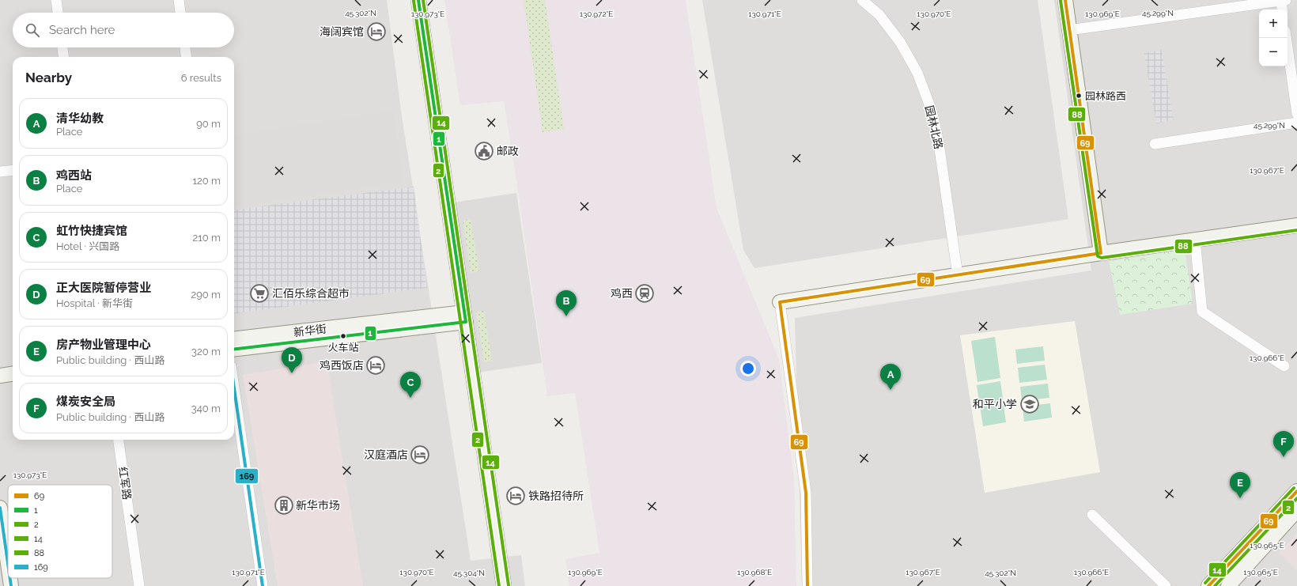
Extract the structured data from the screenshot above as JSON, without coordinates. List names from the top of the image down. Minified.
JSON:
{"streets":{"street":["园林北路","新华街","红军路"]},"places":{"hotel":["海阔宾馆","鸡西饭店","汉庭酒店","铁路招待所"],"other":["园林路西","火车站"],"public building":["邮政"],"supermarket":["汇佰乐综合超市"],"station":["鸡西"],"school or university":["和平小学"],"building":["新华市场"]},"lines":["transit line 69","transit line 1","transit line 14","transit line 2","transit line 88","transit line 169"],"legend":["69","1","2","14","88","169"],"page":{"map_buttons":["+","−"],"search":"Search here","heading":["Nearby","6 results"],"list":[{"mark":"A","name":"清华幼教","note":"Place","value":"90 m"},{"mark":"B","name":"鸡西站","note":"Place","value":"120 m"},{"mark":"C","name":"虹竹快捷宾馆","note":"Hotel · 兴国路","value":"210 m"},{"mark":"D","name":"正大医院暂停营业","note":"Hospital · 新华街","value":"290 m"},{"mark":"E","name":"房产物业管理中心","note":"Public building · 西山路","value":"320 m"},{"mark":"F","name":"煤炭安全局","note":"Public building · 西山路","value":"340 m"}],"pins":["B","D","A","C","F","E"]},"coordinates":["45.299°N","45.302°N","130.973°E","130.972°E","130.971°E","130.970°E","130.969°E","130.967°E","130.966°E","130.965°E","130.968°E","45.304°N"]}
